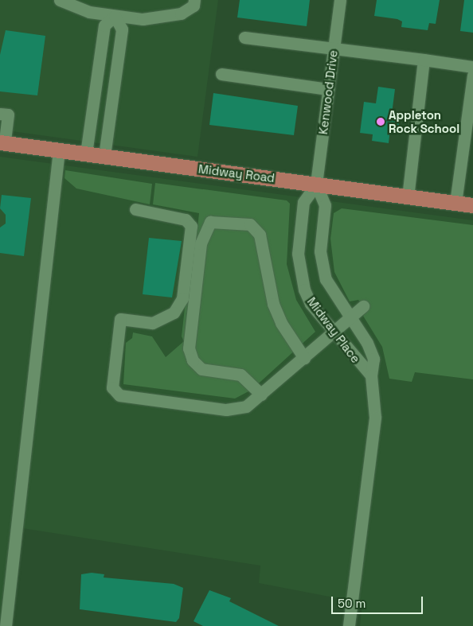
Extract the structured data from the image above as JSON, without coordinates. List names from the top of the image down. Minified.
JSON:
{"streets":{"main road":["Midway Road"],"street":["Kenwood Drive","Midway Place"]},"crossings":[["Kenwood Drive","Midway Road"],["Kenwood Drive","Midway Place"],["Midway Road","Midway Place"]],"places":["Appleton Rock School"],"scale_bar":"50 m"}
